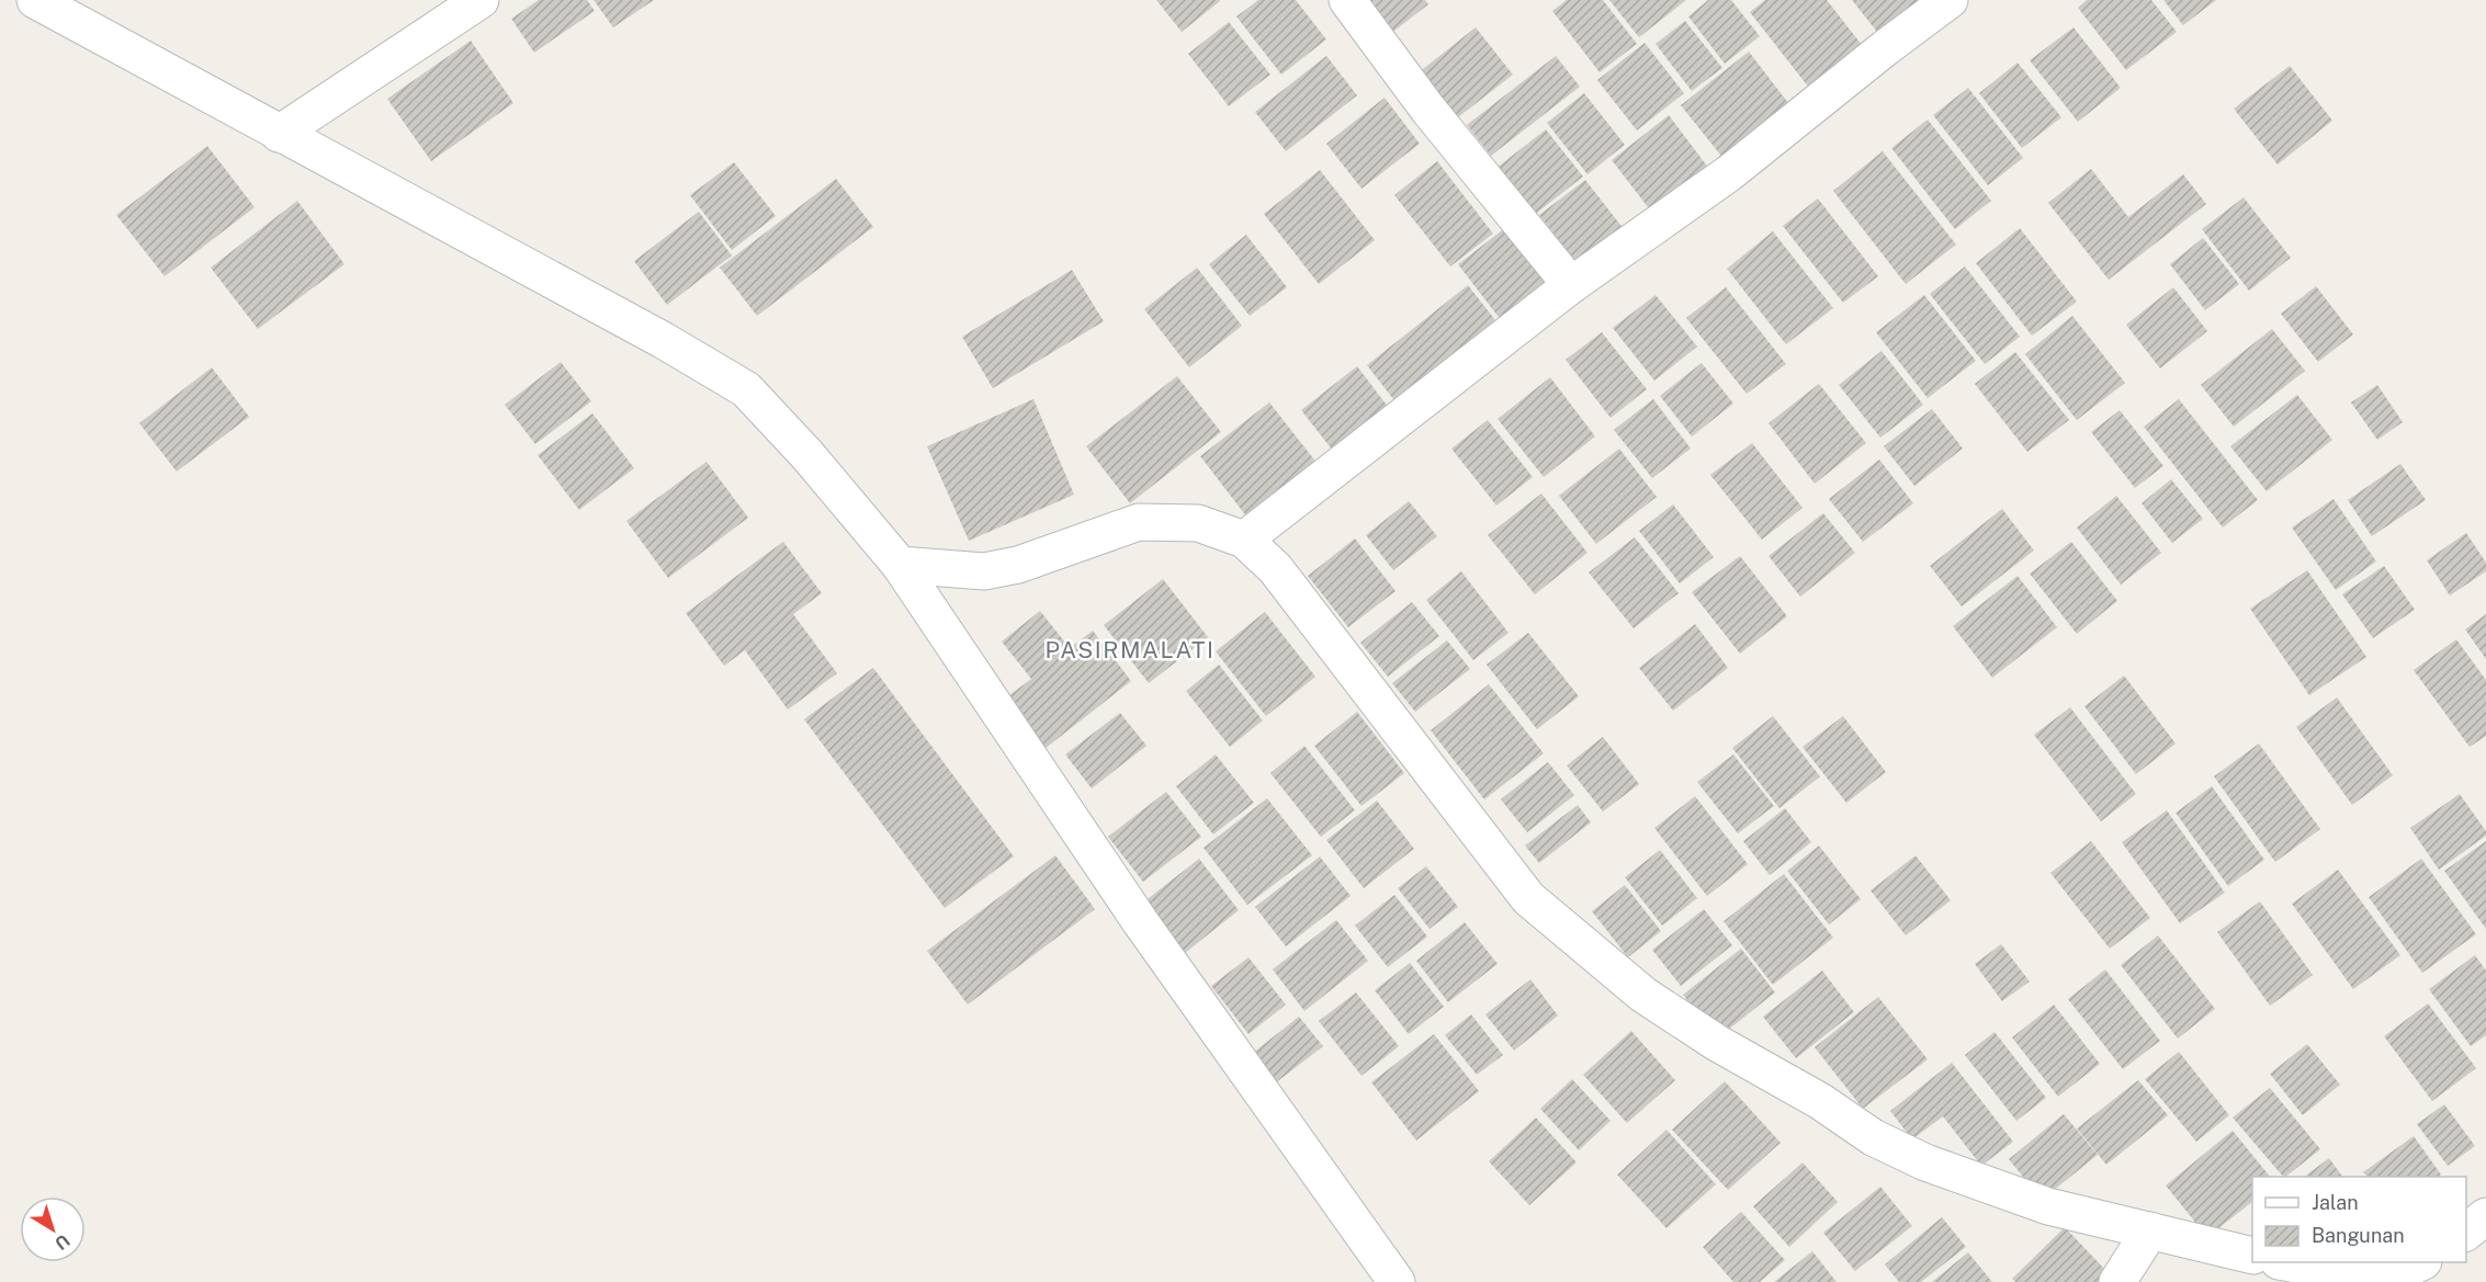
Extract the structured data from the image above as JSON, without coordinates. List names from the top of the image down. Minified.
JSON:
{"districts":["PASIRMALATI"],"legend":["Jalan","Bangunan"],"north":"bottom right"}
